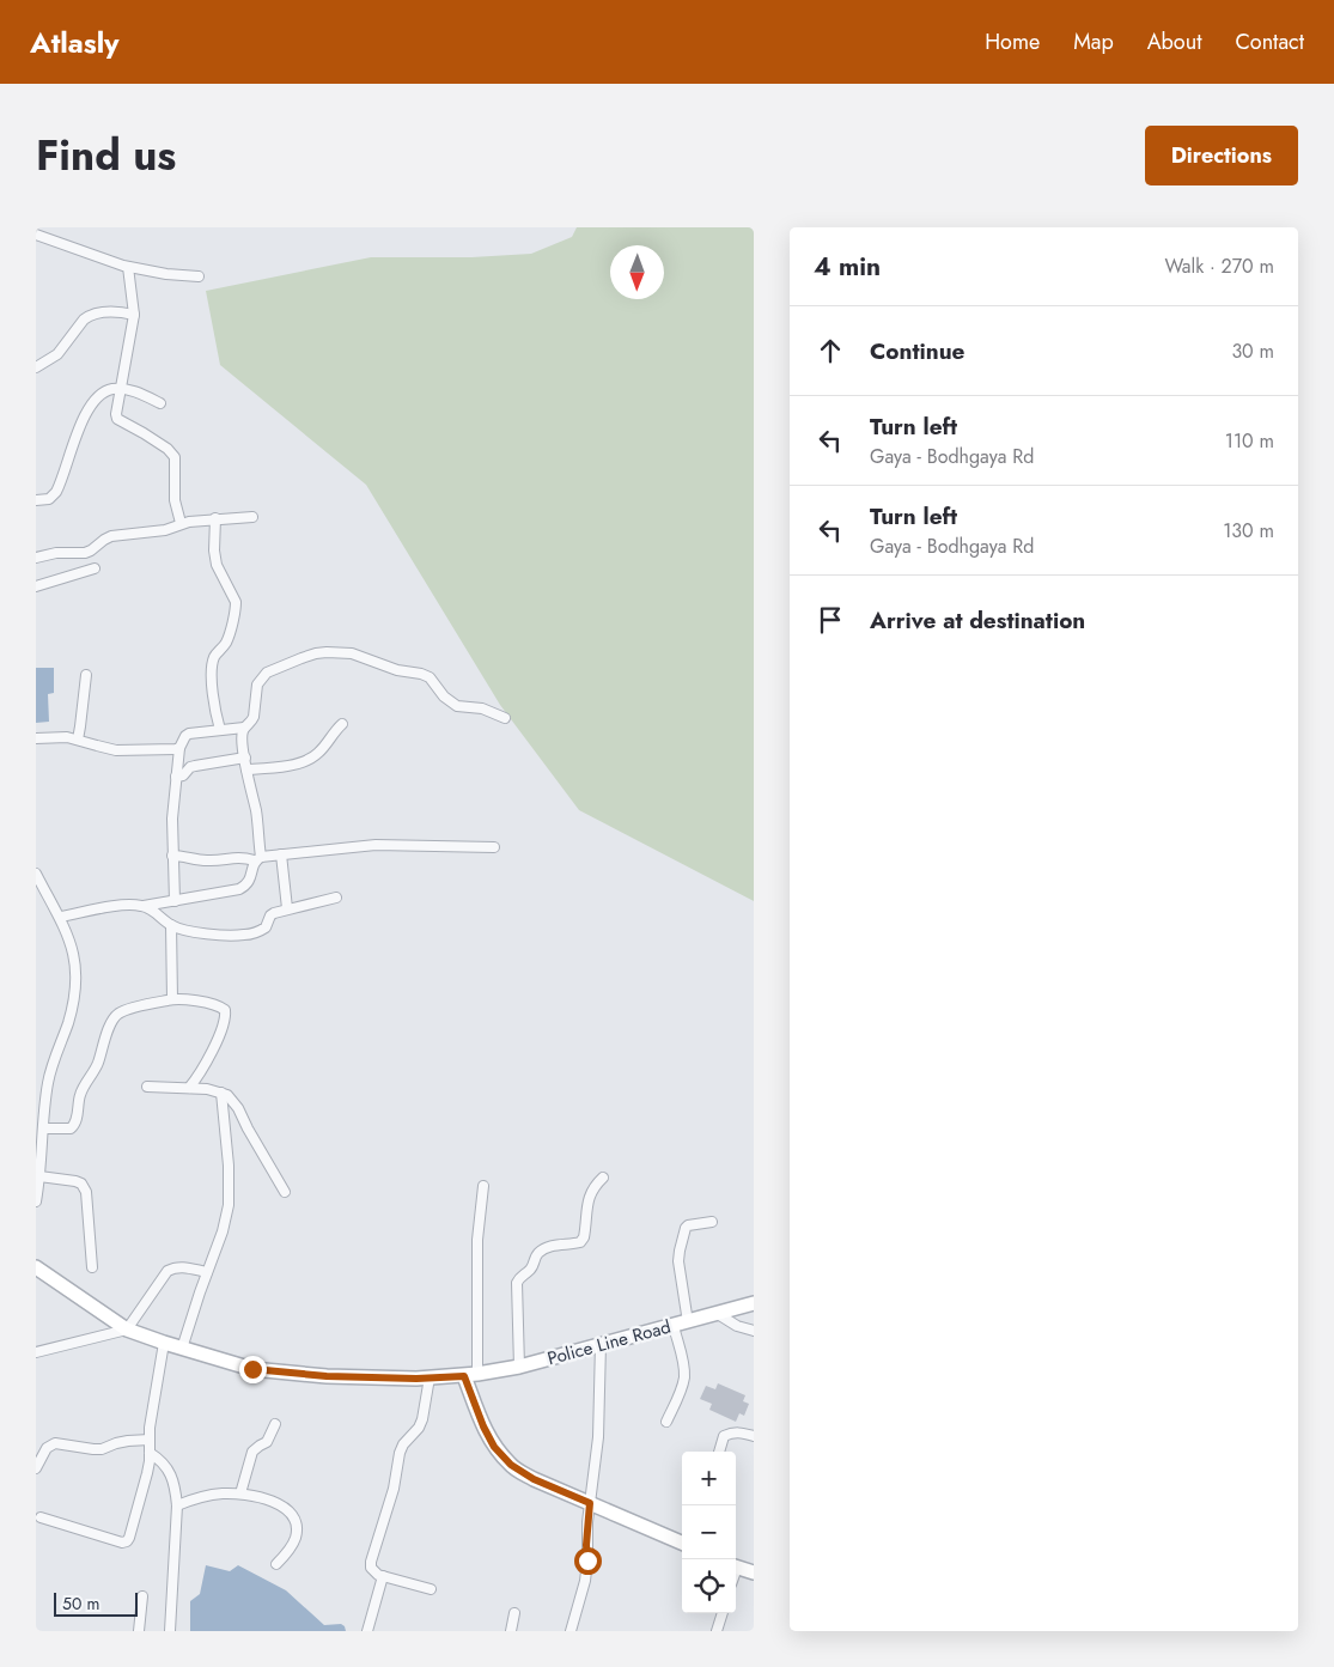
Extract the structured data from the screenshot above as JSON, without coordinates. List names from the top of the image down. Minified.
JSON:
{"streets":{"street":["Police Line Road"]},"scale_bar":"50 m","north":"bottom","page":{"header":"Atlasly","nav":["Home","Map","About","Contact"],"title":"Find us","buttons":"Directions","heading":["4 min","Walk · 270 m"],"list":[["Continue","30 m"],["Turn left","Gaya - Bodhgaya Rd","110 m"],["Turn left","Gaya - Bodhgaya Rd","130 m"],"Arrive at destination"],"map_buttons":["+","−"],"scale":"50 m"}}
